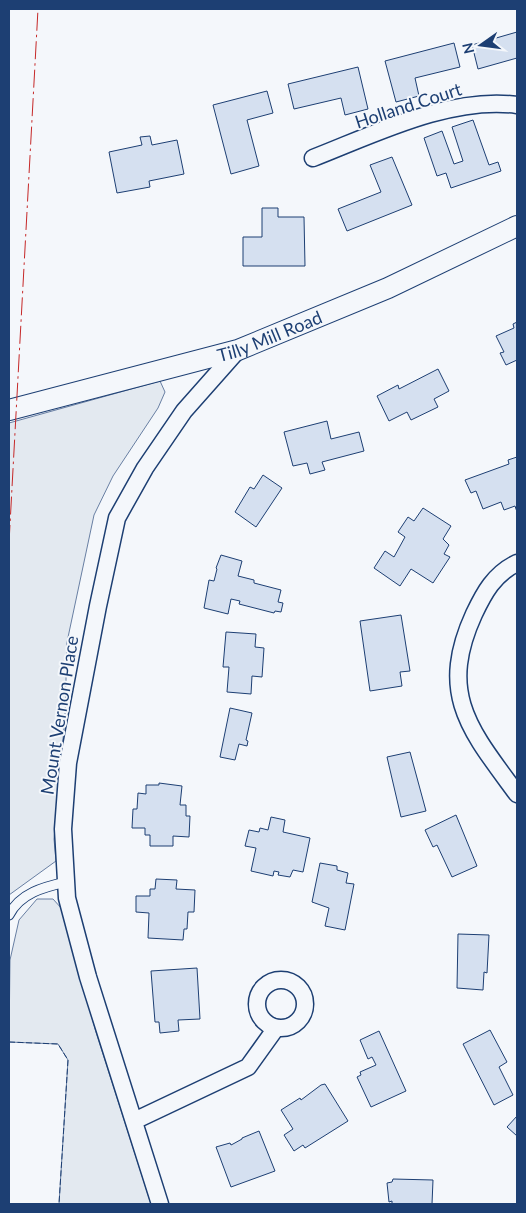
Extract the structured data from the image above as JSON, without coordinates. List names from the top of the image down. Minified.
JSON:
{"streets":{"street":["Holland Court","Tilly Mill Road","Mount Vernon Place"]},"crossings":[["Tilly Mill Road","Mount Vernon Place"]],"north":"left"}
